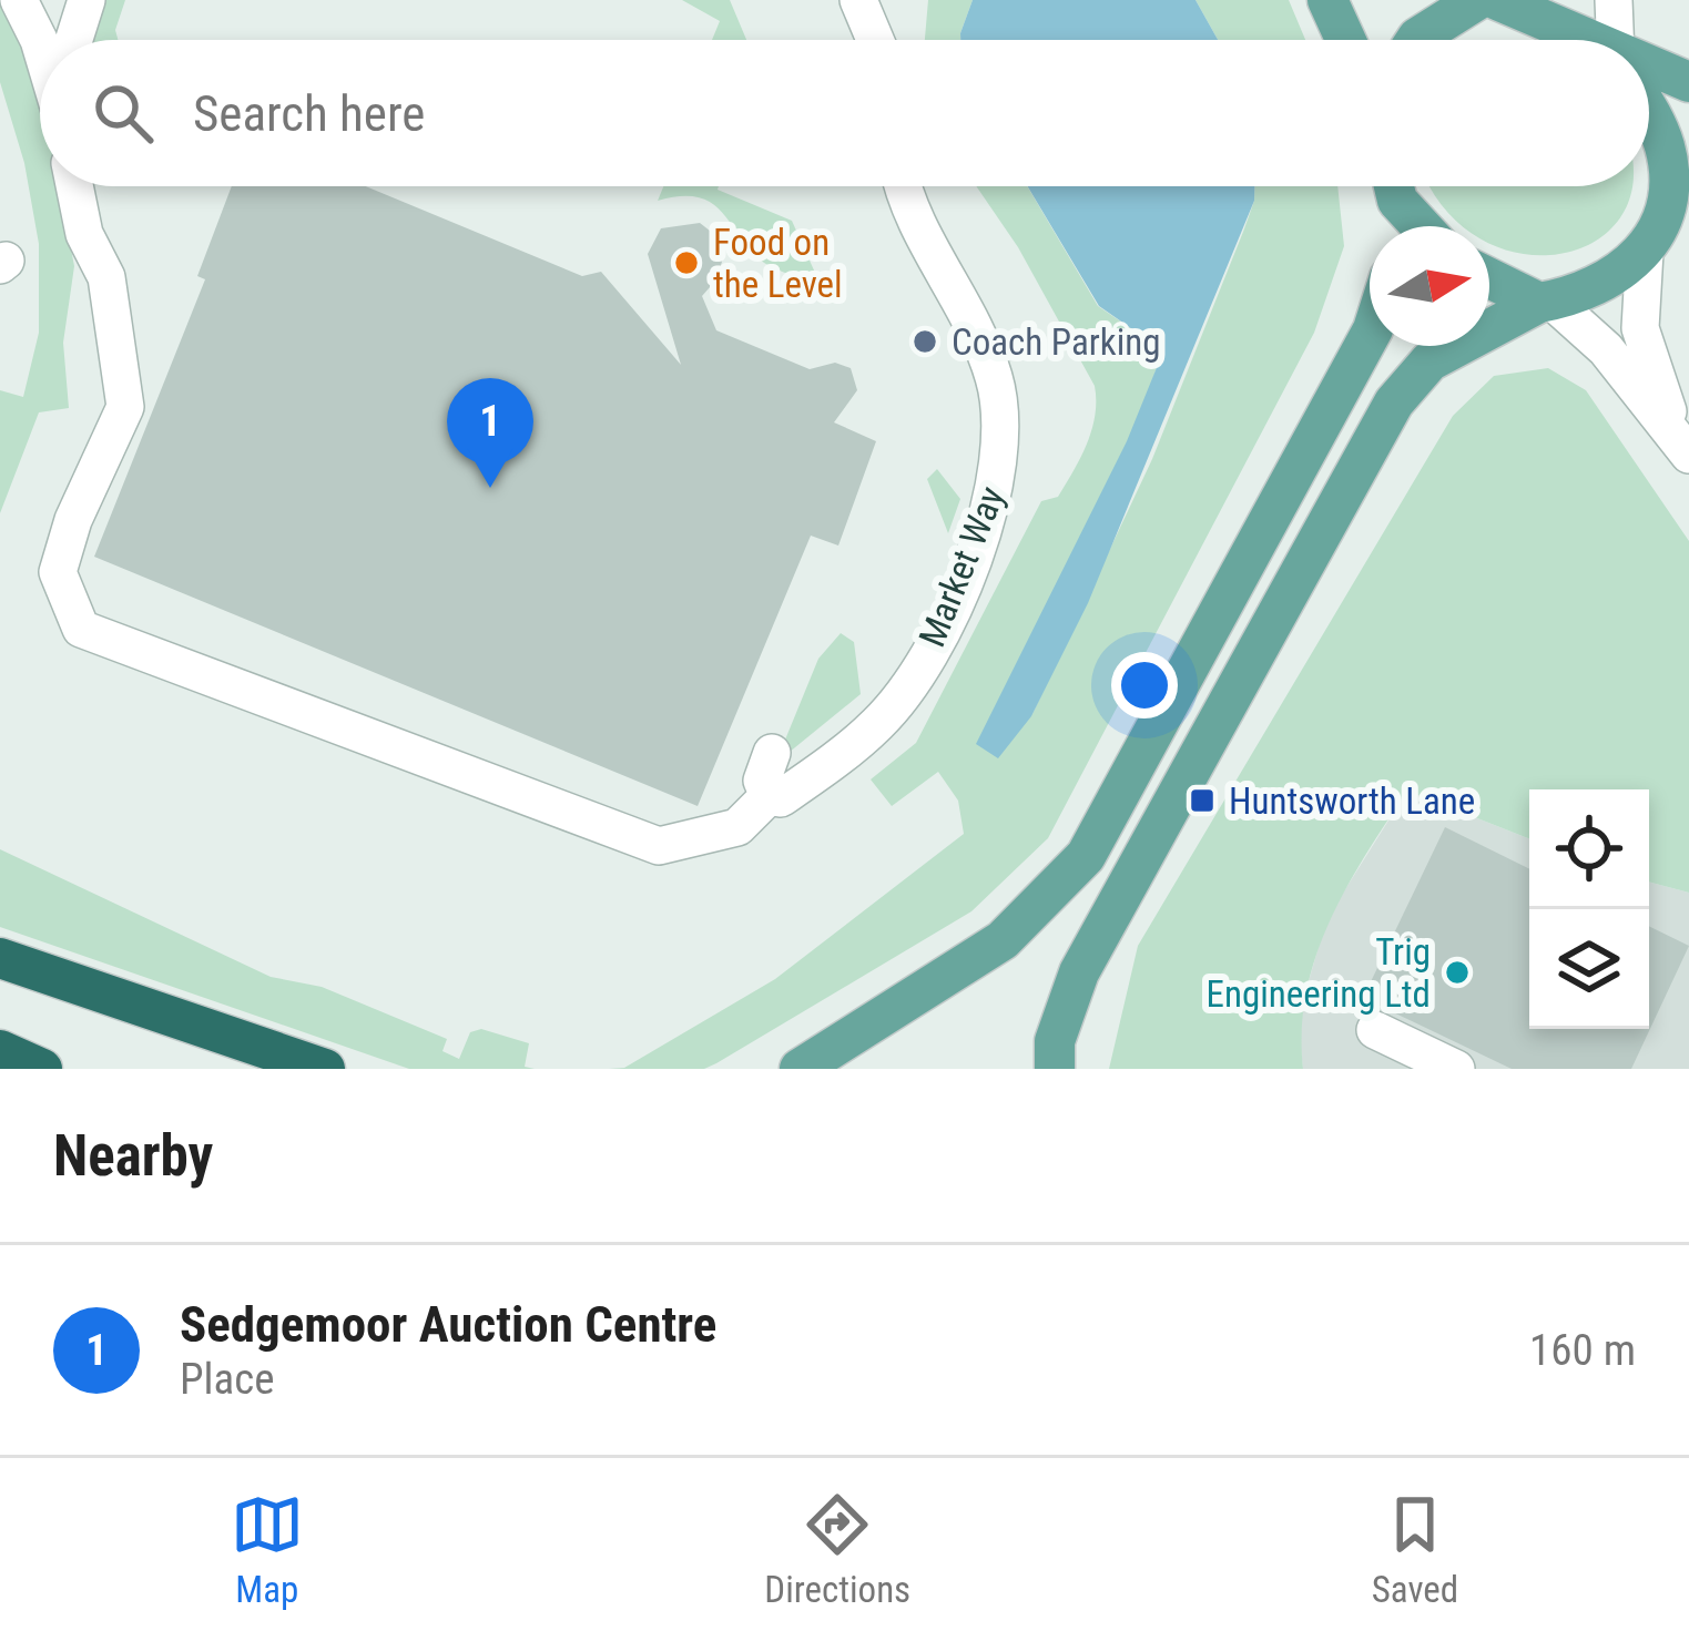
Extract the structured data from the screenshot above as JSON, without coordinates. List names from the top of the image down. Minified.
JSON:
{"streets":{"street":["Market Way"]},"places":{"other":["Food on the Level","Coach Parking","Trig Engineering Ltd"],"transit":["Huntsworth Lane"]},"north":"right","page":{"search":"Search here","pins":"1","heading":"Nearby","list":[{"mark":"1","name":"Sedgemoor Auction Centre","note":"Place","value":"160 m"}],"nav":["Map","Directions","Saved"]}}
